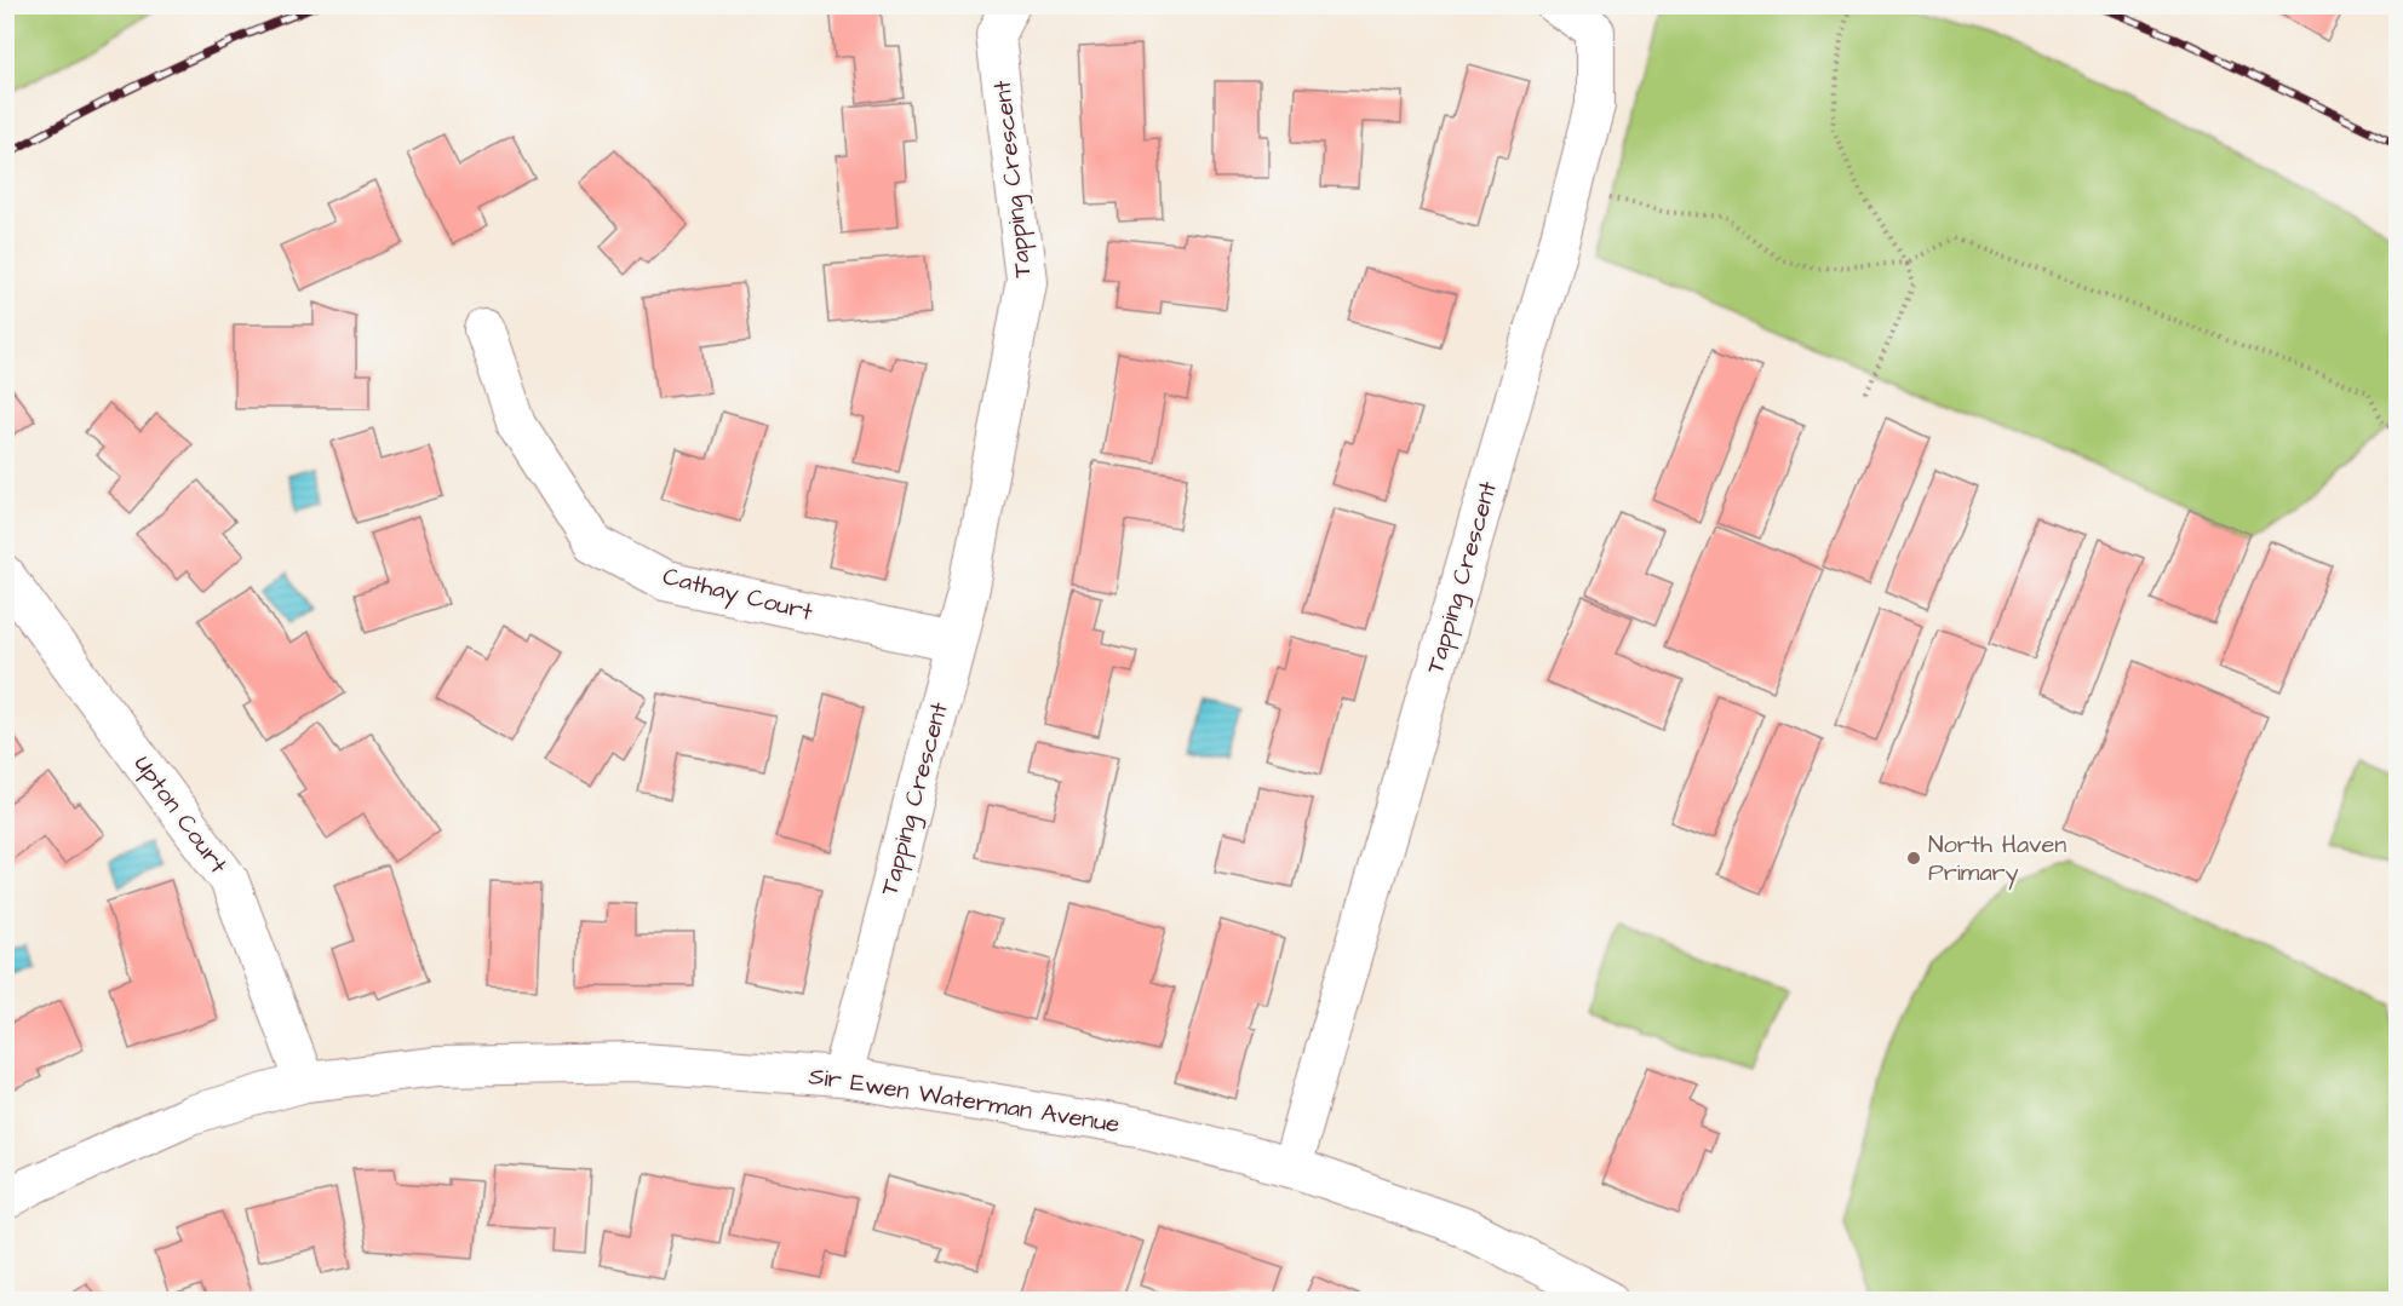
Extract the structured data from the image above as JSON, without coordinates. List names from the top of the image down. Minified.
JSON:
{"streets":{"street":["Tapping Crescent","Cathay Court","Upton Court","Sir Ewen Waterman Avenue"]},"crossings":[["Tapping Crescent","Cathay Court"],["Tapping Crescent","Sir Ewen Waterman Avenue"],["Upton Court","Sir Ewen Waterman Avenue"]],"places":["North Haven Primary"]}
